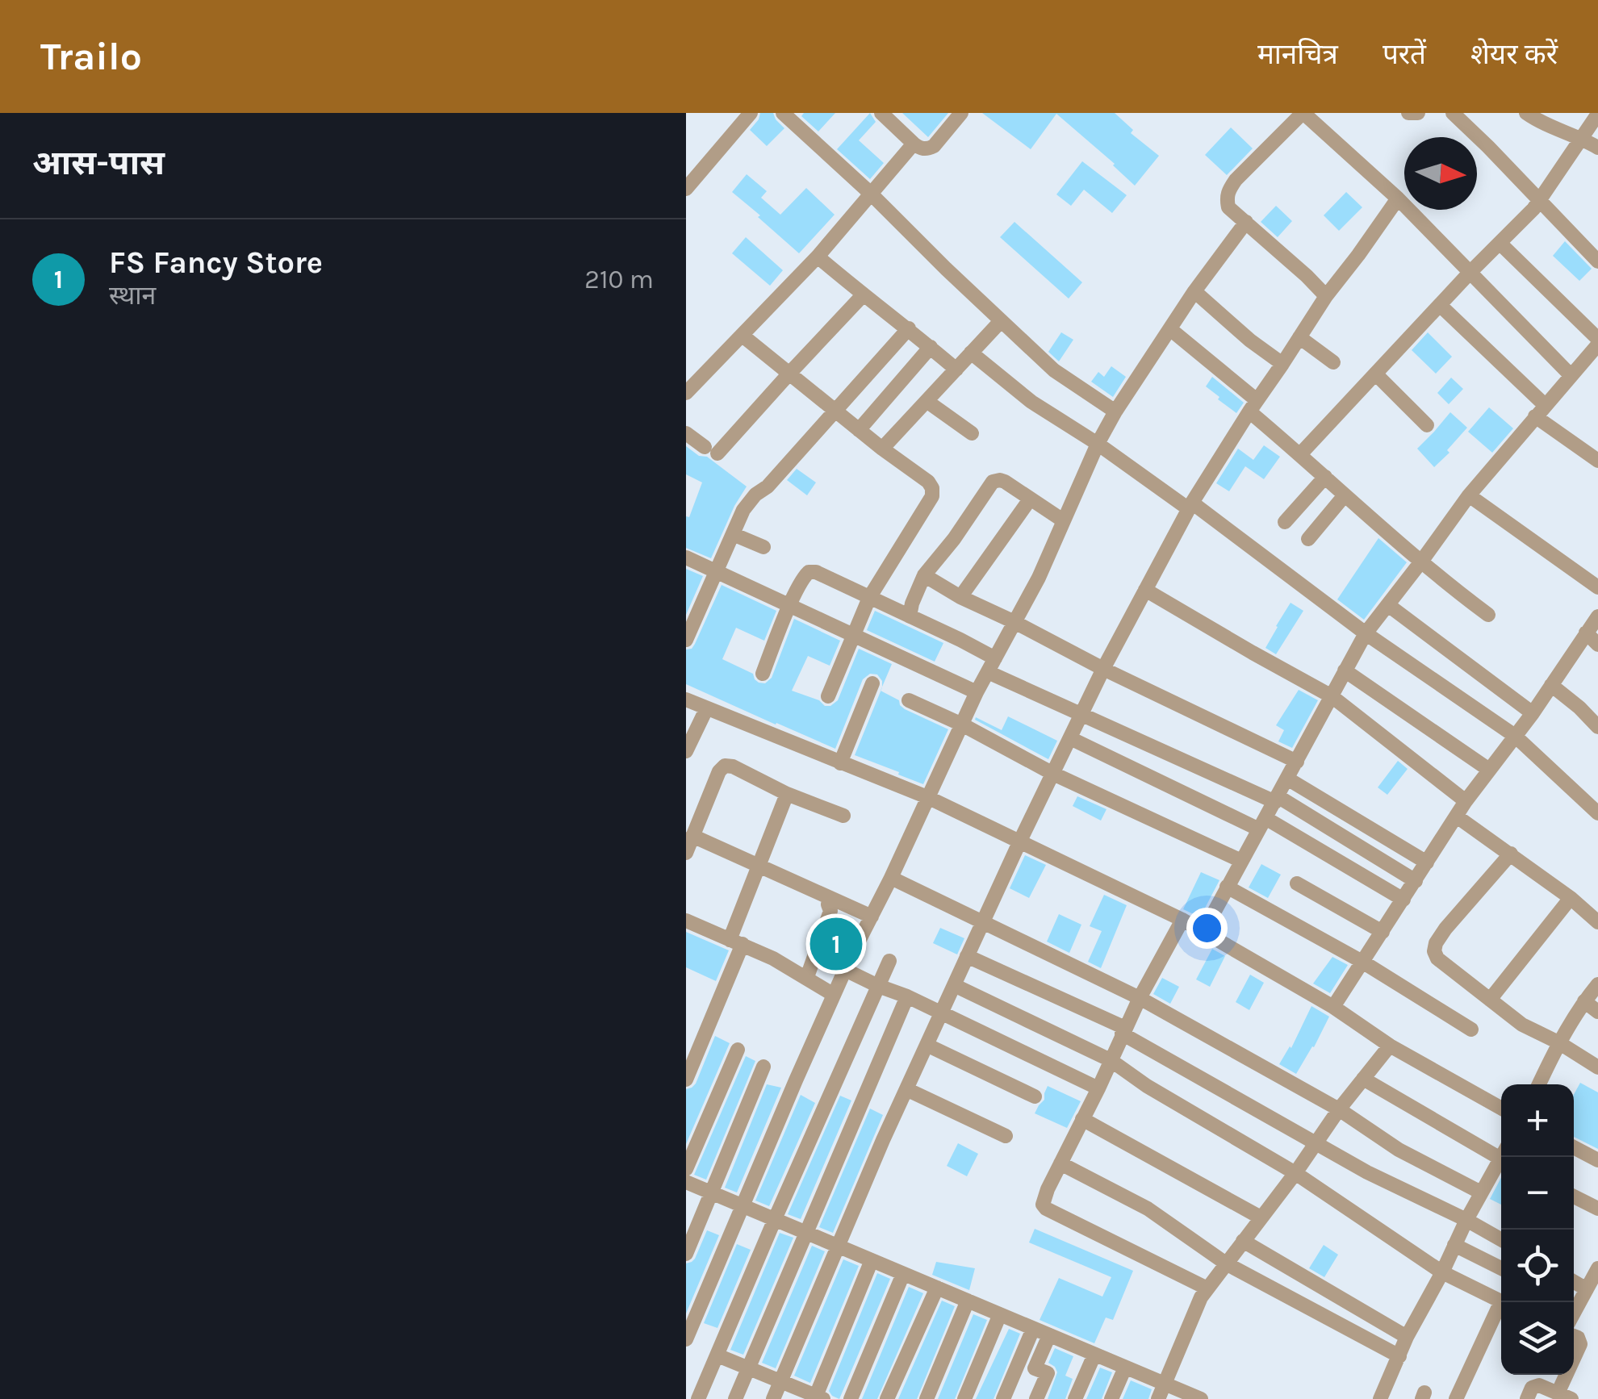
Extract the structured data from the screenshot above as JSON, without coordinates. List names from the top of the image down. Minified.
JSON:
{"north":"right","page":{"header":"Trailo","nav":["मानचित्र","परतें","शेयर करें"],"heading":"आस-पास","list":[{"mark":"1","name":"FS Fancy Store","note":"स्थान","value":"210 m"}],"pins":"1","map_buttons":["+","−"]}}
